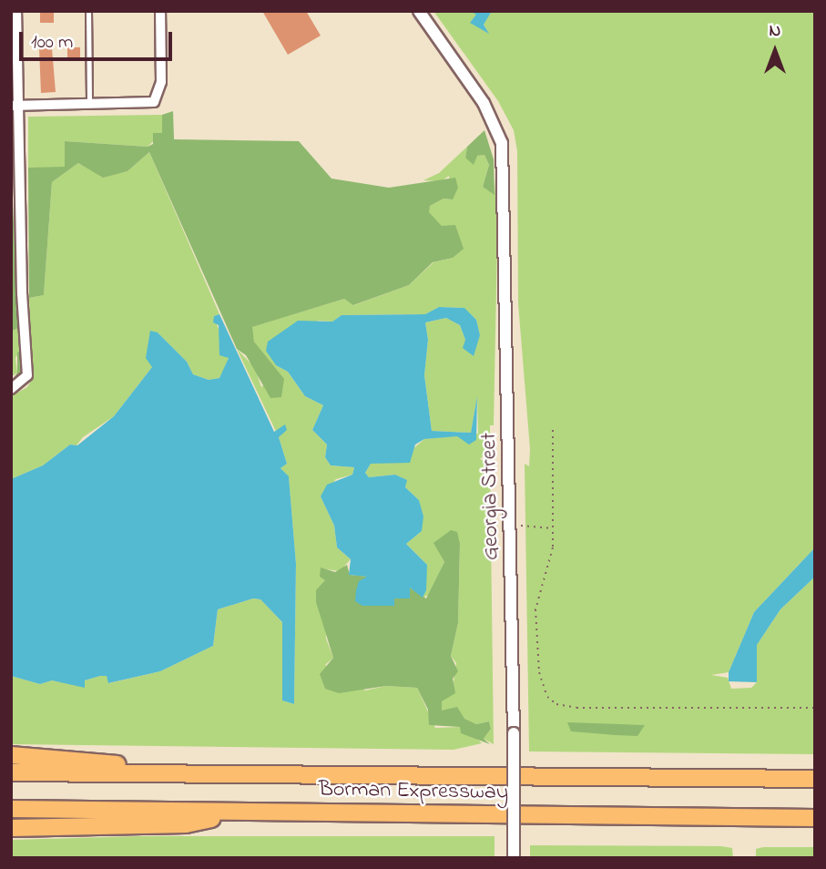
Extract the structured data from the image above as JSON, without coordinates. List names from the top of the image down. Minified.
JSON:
{"streets":{"highway":["Borman Expressway"],"street":["Georgia Street"]},"scale_bar":"100 m","north":"top"}
